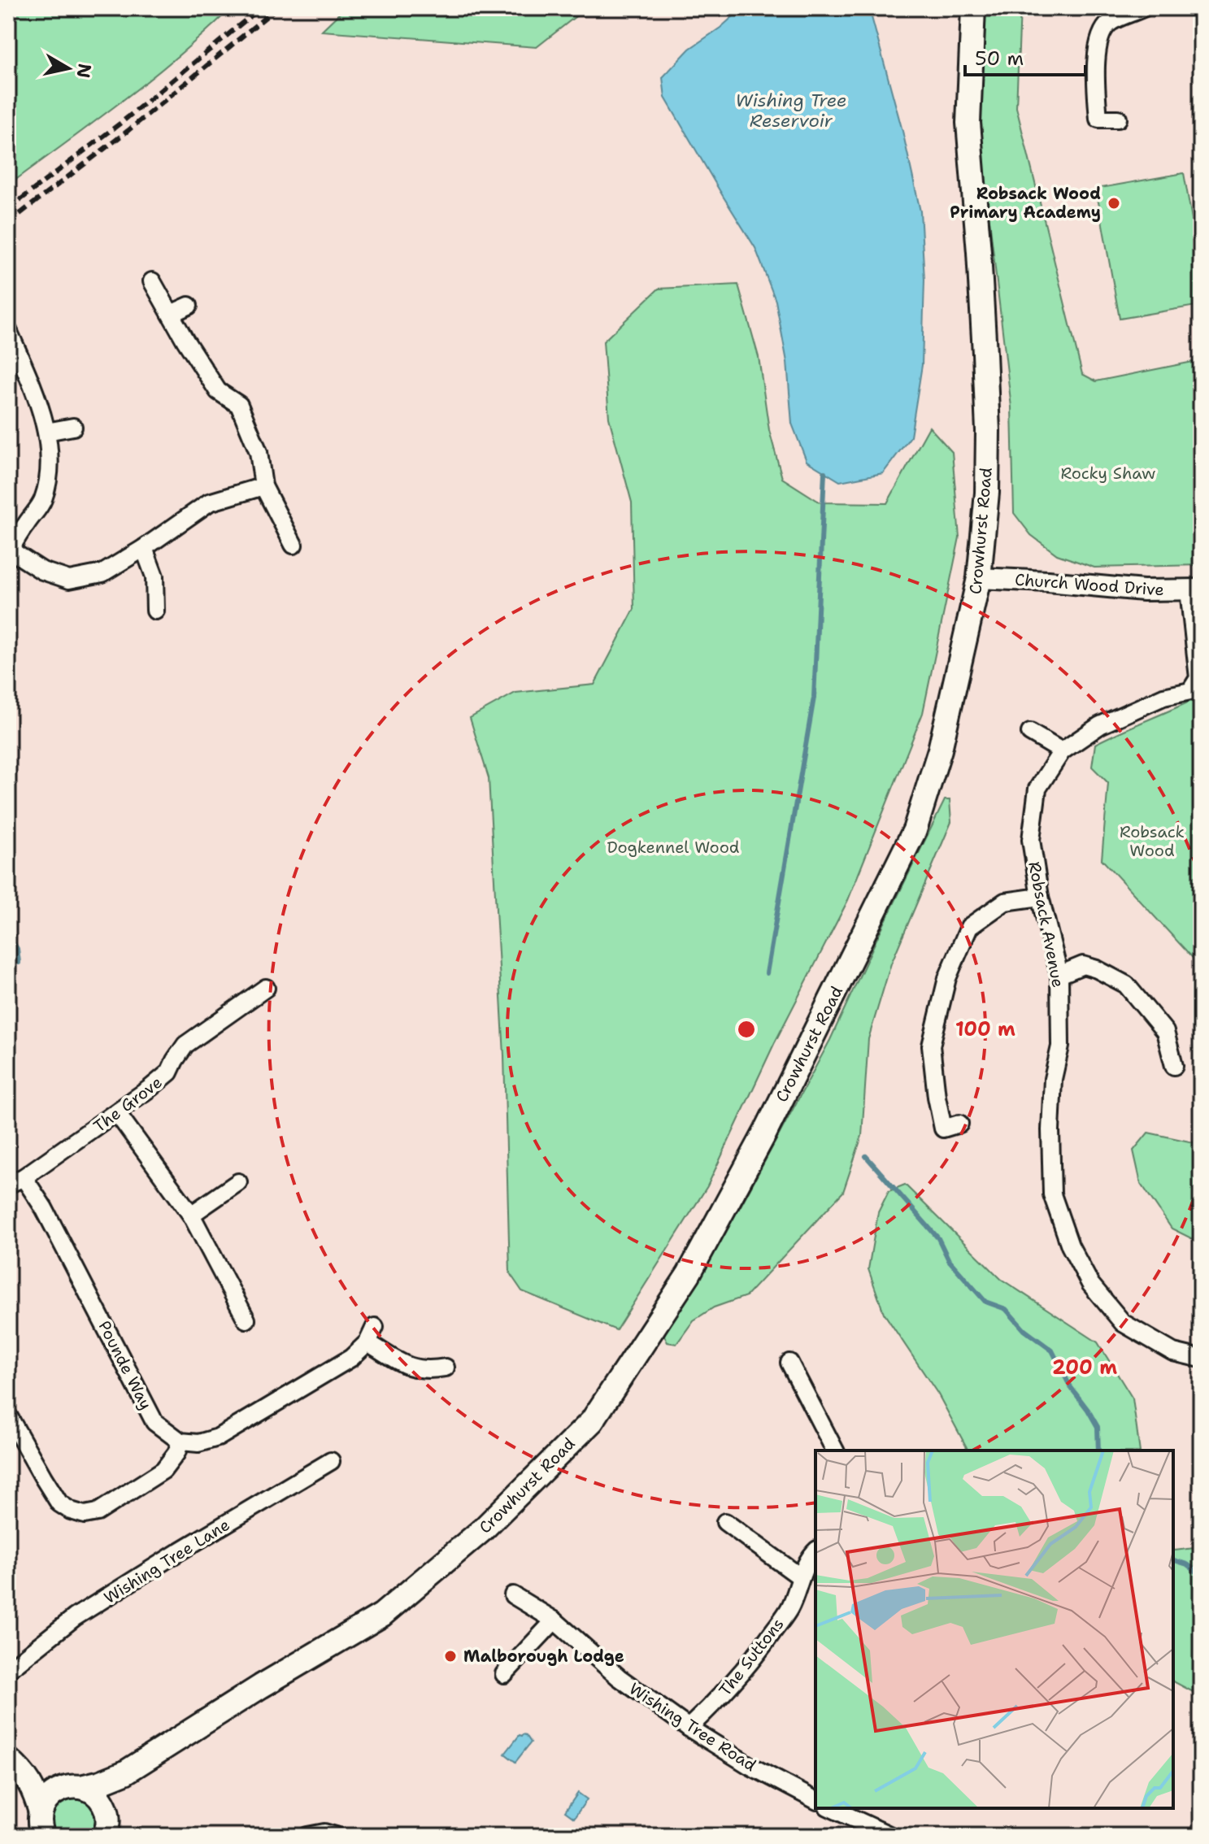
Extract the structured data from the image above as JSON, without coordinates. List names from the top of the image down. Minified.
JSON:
{"streets":{"main road":["Crowhurst Road"],"street":["Church Wood Drive","Robsack Avenue","The Grove","Pounde Way","Wishing Tree Lane","The Suttons","Wishing Tree Road"]},"crossings":[["Crowhurst Road","Church Wood Drive"],["Church Wood Drive","Robsack Avenue"],["The Grove","Pounde Way"],["The Suttons","Wishing Tree Road"]],"water":["Wishing Tree Reservoir"],"parks":["Rocky Shaw","Robsack Wood","Dogkennel Wood"],"places":["Robsack Wood Primary Academy","Malborough Lodge"],"scale_bar":"50 m","north":"right","rings":["100 m","200 m"]}
